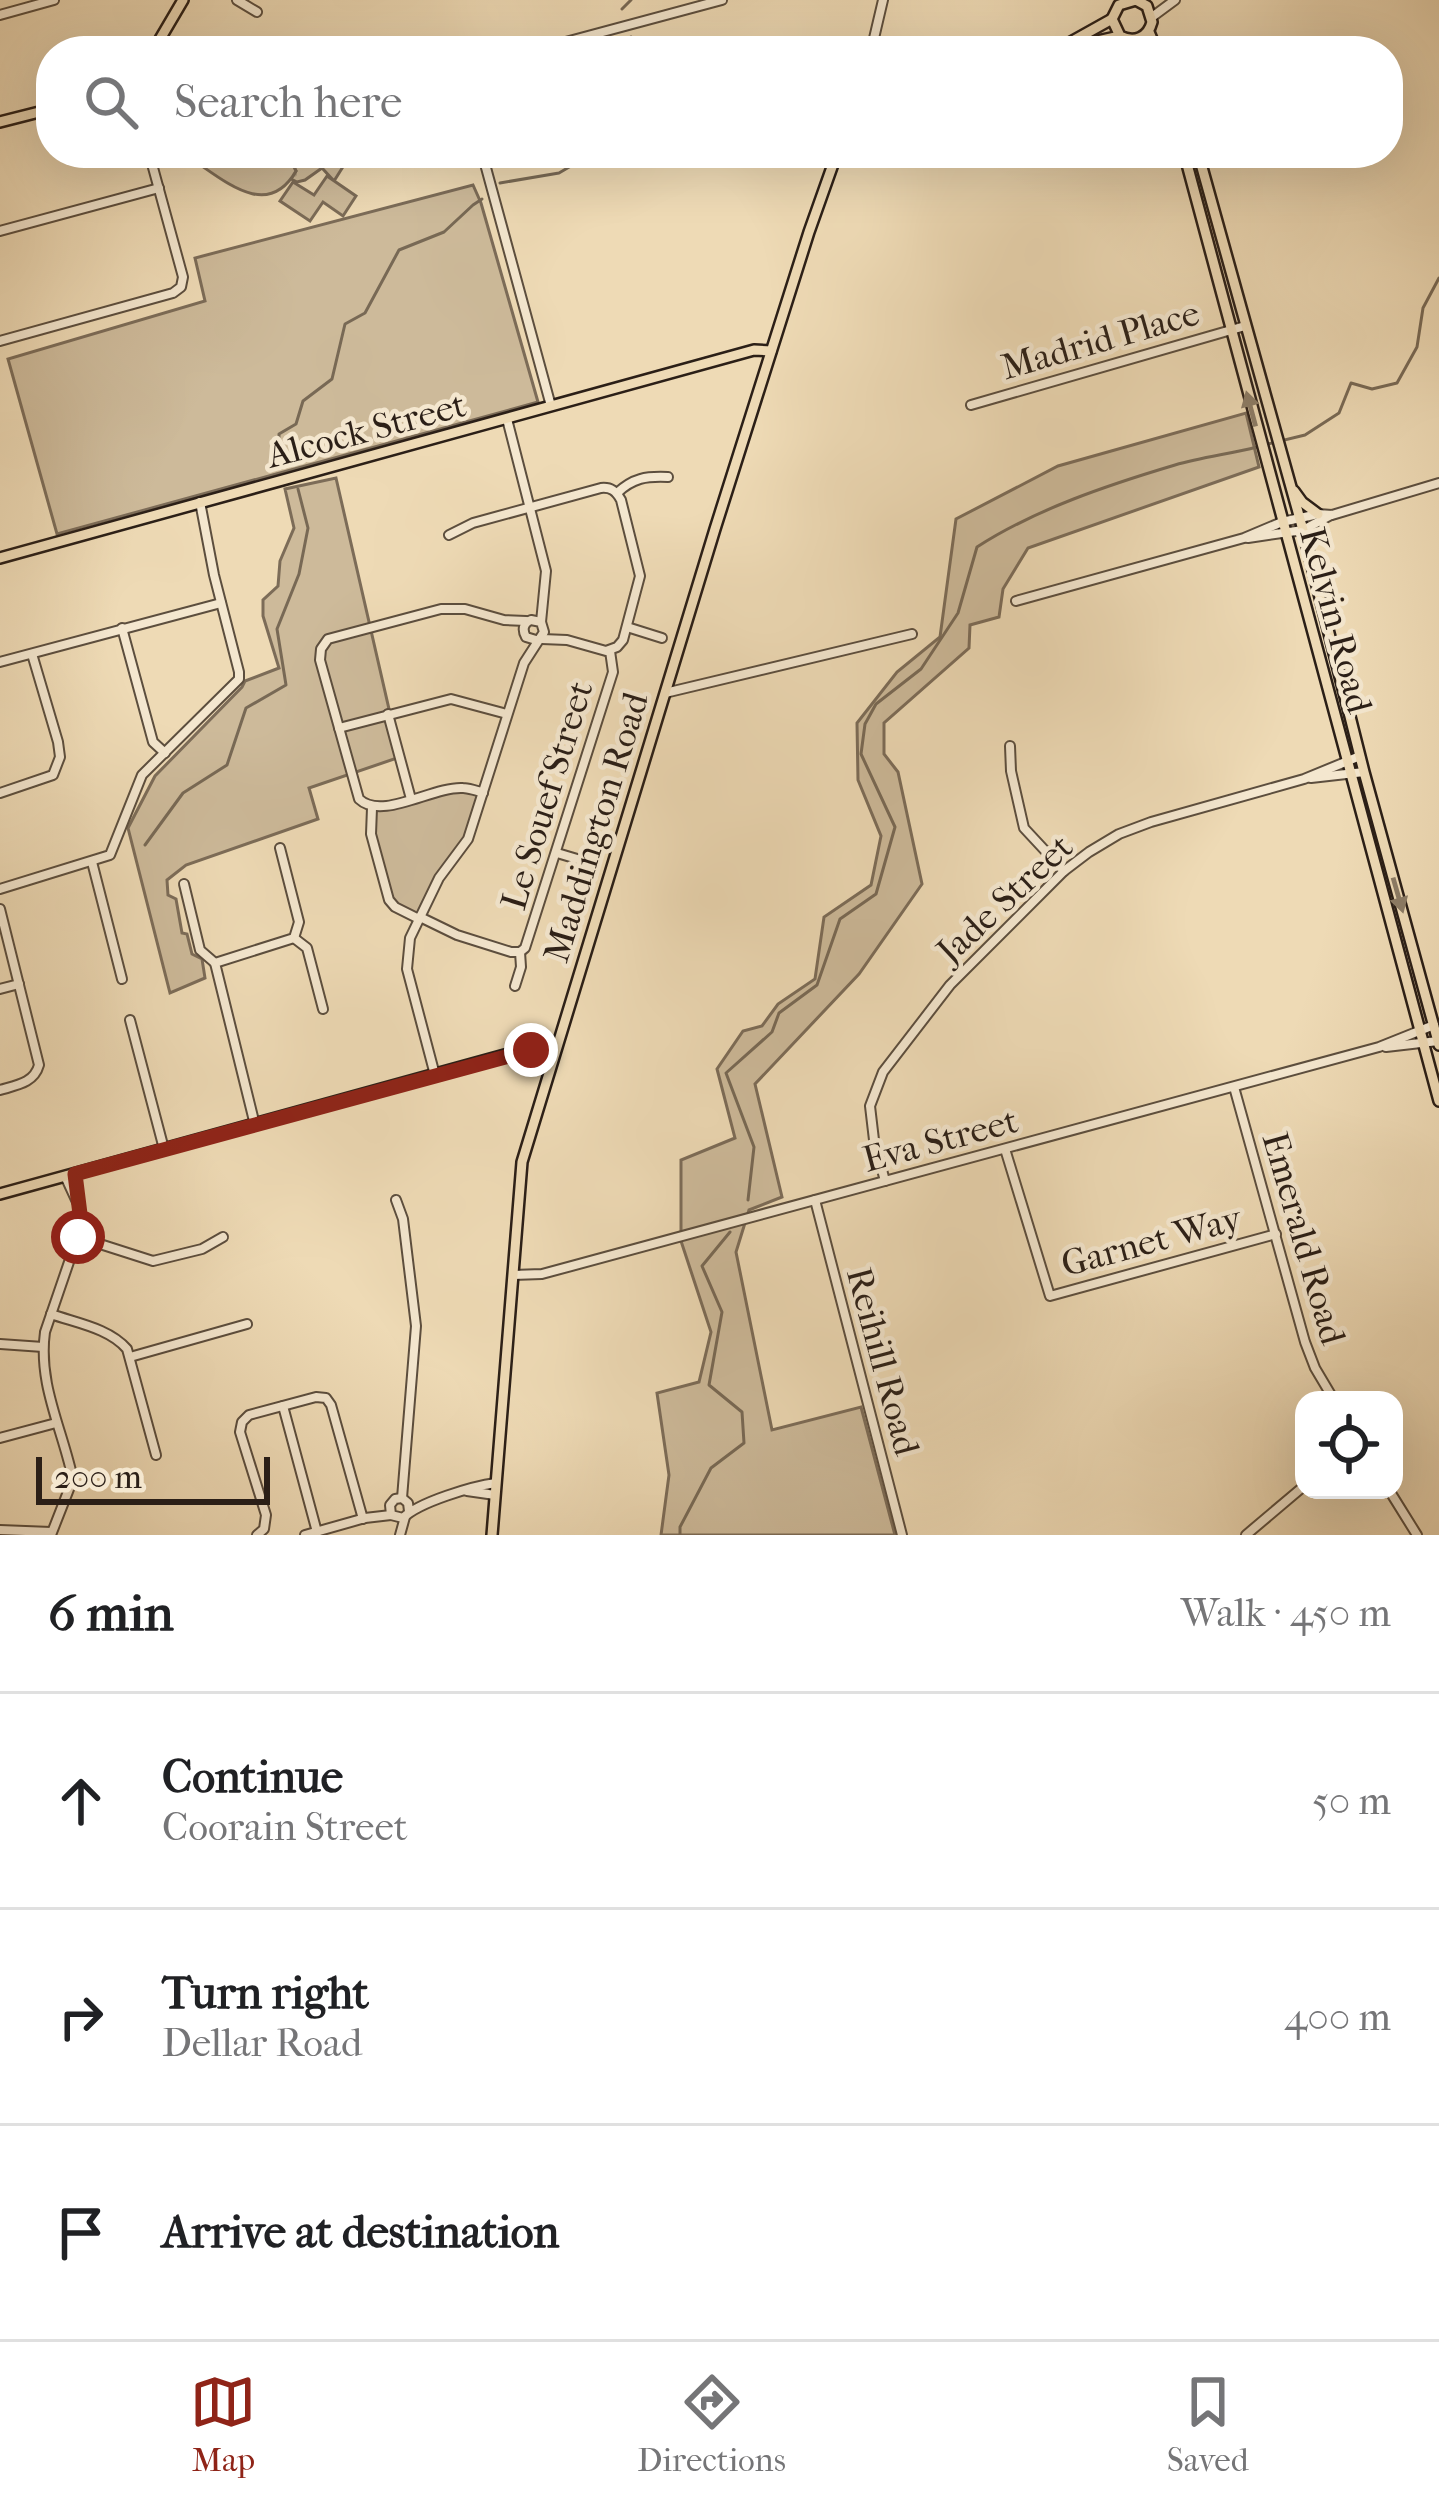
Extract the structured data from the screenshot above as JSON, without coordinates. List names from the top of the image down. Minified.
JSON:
{"streets":{"main road":["Alcock Street","Kelvin Road","Maddington Road"],"street":["Madrid Place","Le Souef Street","Jade Street","Eva Street","Emerald Road","Garnet Way","Reihill Road"]},"crossings":[["Madrid Place","Kelvin Road"],["Alcock Street","Maddington Road"],["Kelvin Road","Jade Street"],["Kelvin Road","Eva Street"],["Maddington Road","Eva Street"],["Jade Street","Eva Street"],["Eva Street","Emerald Road"],["Eva Street","Garnet Way"],["Eva Street","Reihill Road"],["Emerald Road","Garnet Way"]],"scale_bar":"200 m","page":{"search":"Search here","scale":"200 m","heading":["6 min","Walk · 450 m"],"list":[["Continue","Coorain Street","50 m"],["Turn right","Dellar Road","400 m"],"Arrive at destination"],"nav":["Map","Directions","Saved"]}}
